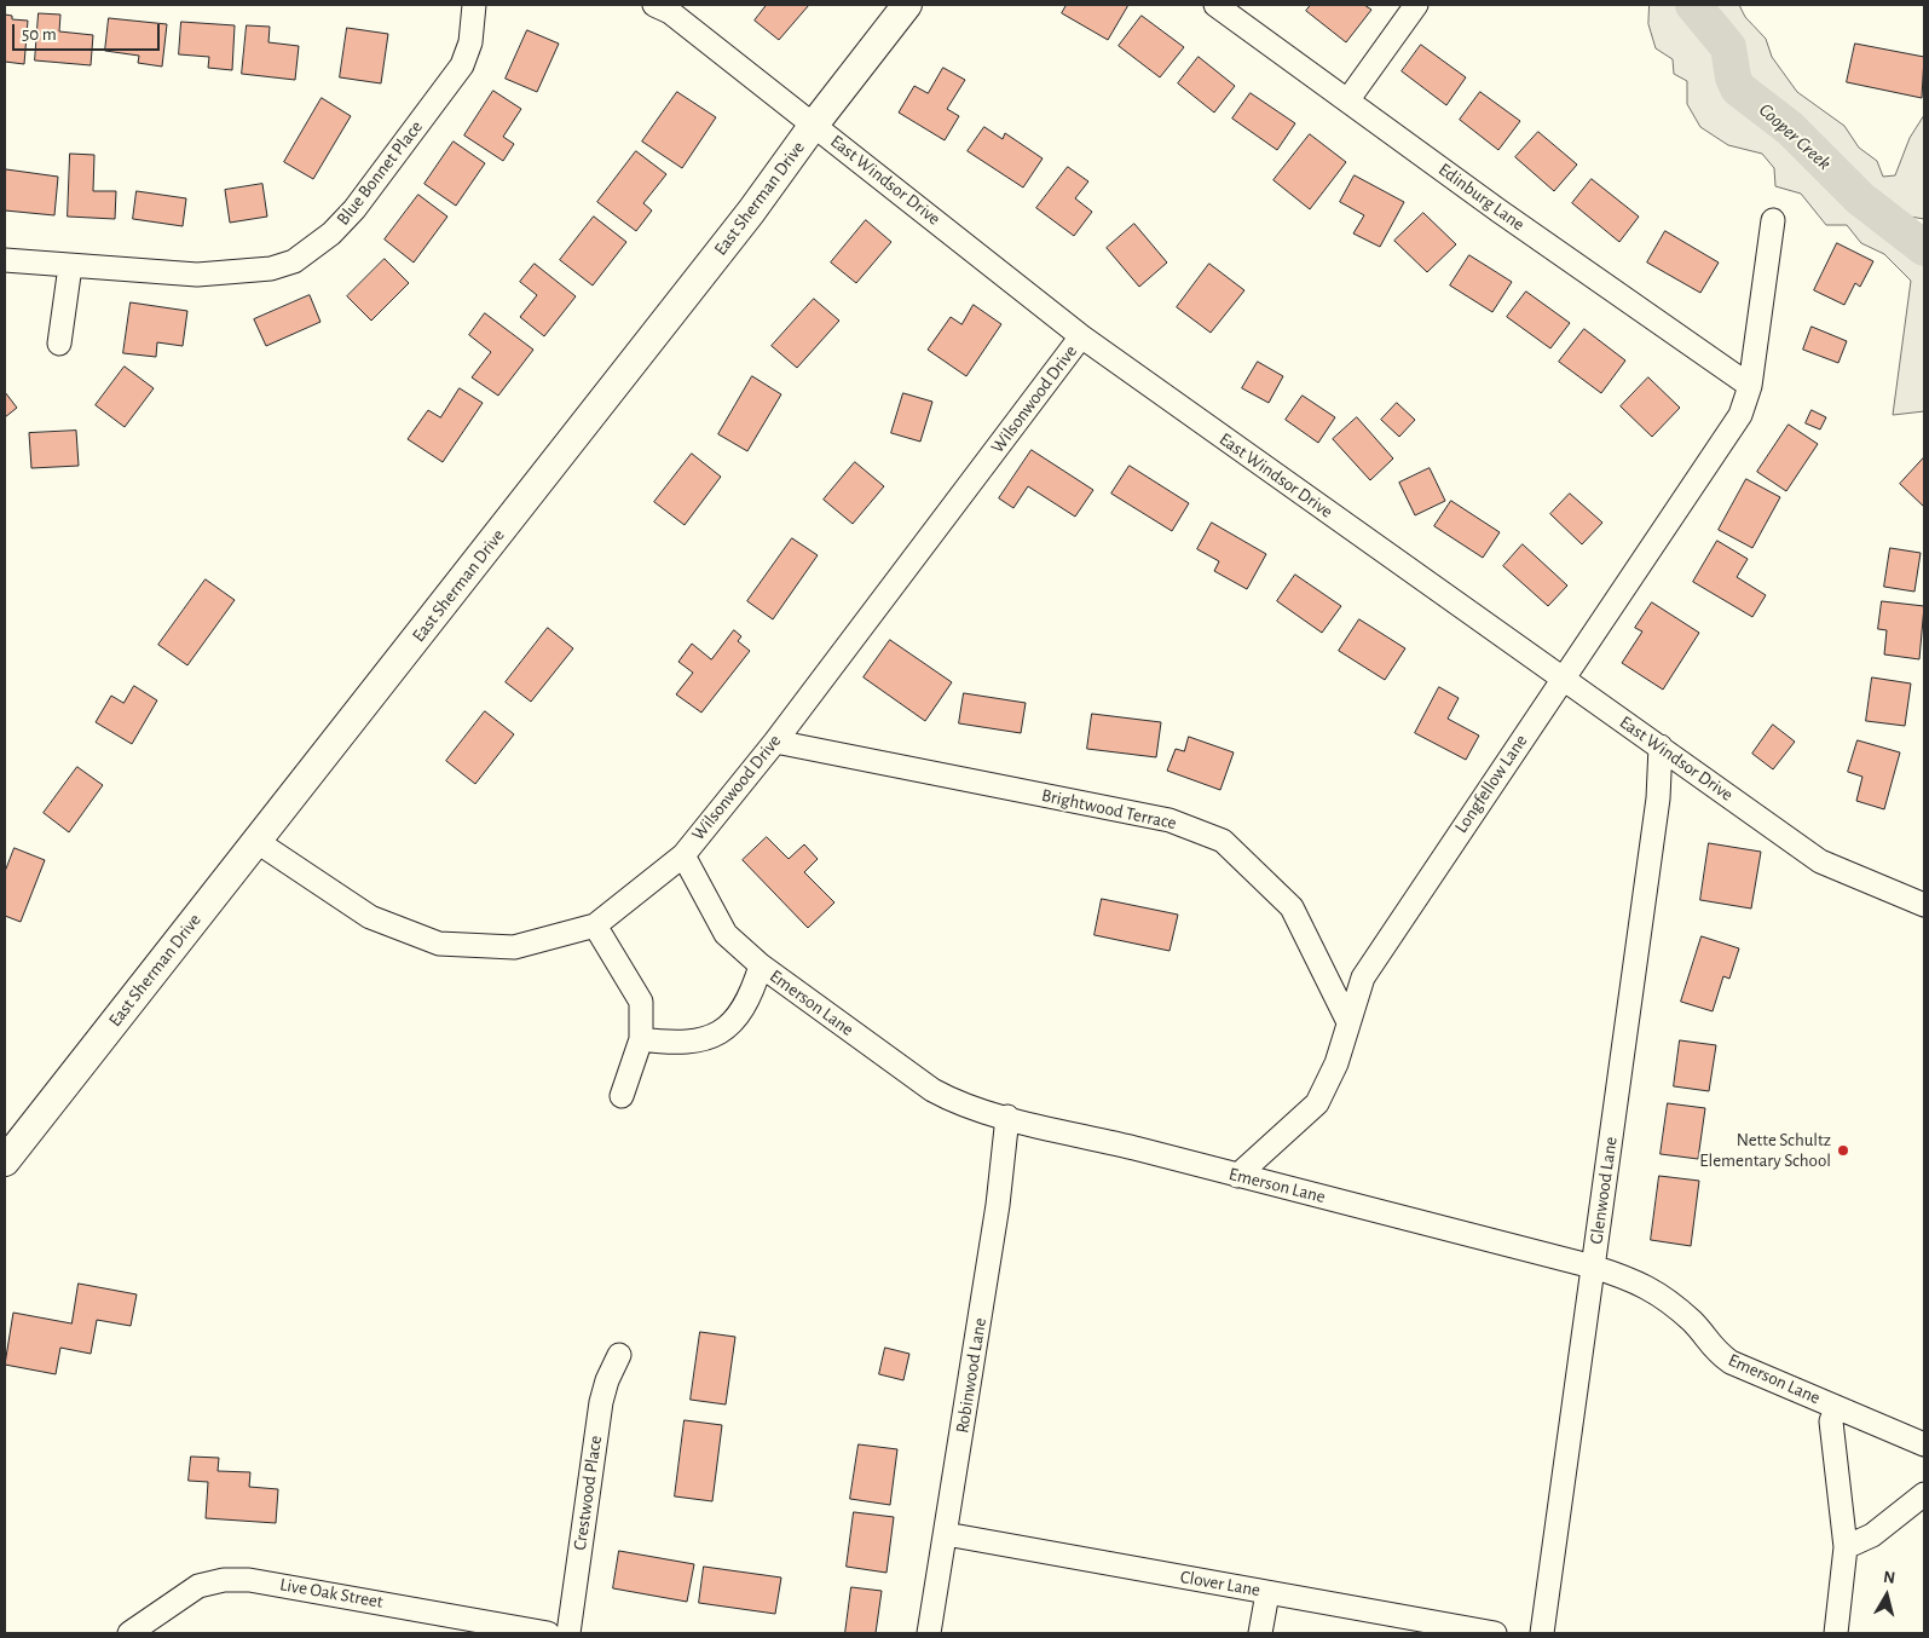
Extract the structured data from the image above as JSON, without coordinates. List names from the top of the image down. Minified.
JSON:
{"streets":{"main road":["East Sherman Drive"],"street":["Blue Bonnet Place","East Windsor Drive","Edinburg Lane","Wilsonwood Drive","Longfellow Lane","Brightwood Terrace","Emerson Lane","Glenwood Lane","Robinwood Lane","Crestwood Place","Clover Lane","Live Oak Street"]},"crossings":[["East Windsor Drive","East Sherman Drive"],["East Windsor Drive","Wilsonwood Drive"],["East Windsor Drive","Longfellow Lane"],["East Windsor Drive","Glenwood Lane"],["Edinburg Lane","Longfellow Lane"],["East Sherman Drive","Wilsonwood Drive"],["Wilsonwood Drive","Brightwood Terrace"],["Wilsonwood Drive","Emerson Lane"],["Longfellow Lane","Brightwood Terrace"],["Longfellow Lane","Emerson Lane"],["Emerson Lane","Glenwood Lane"],["Emerson Lane","Robinwood Lane"],["Robinwood Lane","Clover Lane"]],"water":["Cooper Creek"],"places":["Nette Schultz Elementary School"],"scale_bar":"50 m","north":"top"}
